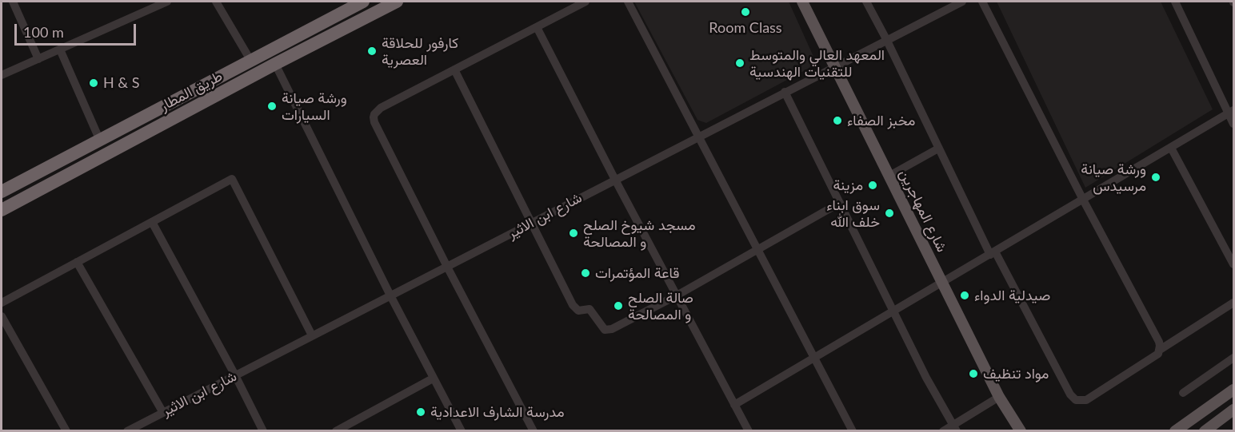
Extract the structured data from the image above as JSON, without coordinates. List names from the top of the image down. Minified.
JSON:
{"streets":{"highway":["طريق المطار"],"main road":["شارع المهاجرين"],"street":["شارع ابن الاثير"]},"crossings":[["شارع المهاجرين","شارع ابن الاثير"]],"places":["Room Class","كارفور للحلاقة العصرية","المعهد العالي والمتوسط للتقنيات الهندسية","H & S","ورشة صيانة السيارات","مخبز الصفاء","ورشة صيانة مرسيدس","مزينة","سوق ابناء خلف الله","مسجد شيوخ الصلح و المصالحة","قاعة المؤتمرات","صيدلية الدواء","صالة الصلح و المصالحة","مواد تنظيف","مدرسة الشارف الاعدادية"],"scale_bar":"100 m"}
